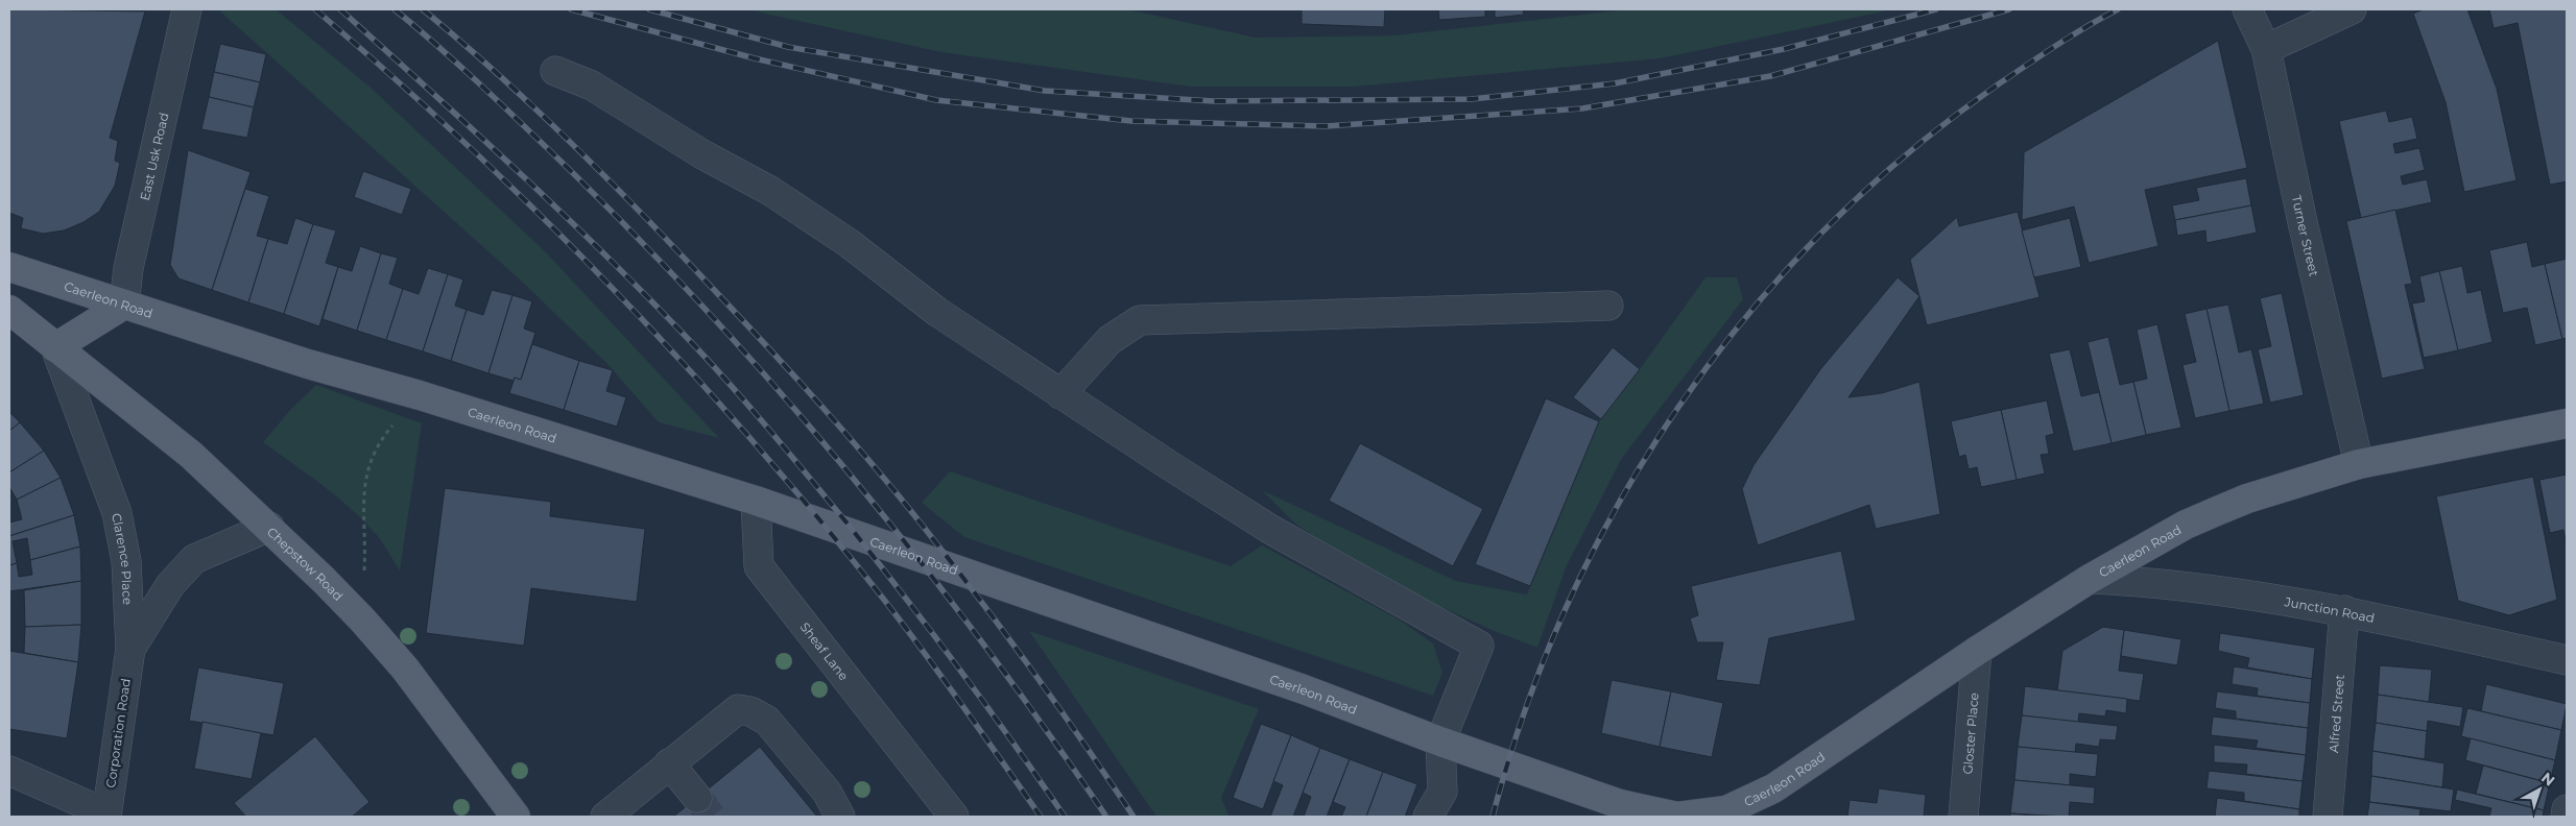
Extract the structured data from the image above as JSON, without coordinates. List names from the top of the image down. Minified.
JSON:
{"streets":{"main road":["Caerleon Road","Chepstow Road"],"street":["East Usk Road","Turner Street","Clarence Place","Junction Road","Sheaf Lane","Alfred Street","Corporation Road","Gloster Place"]},"crossings":[["East Usk Road","Caerleon Road"],["Turner Street","Caerleon Road"],["Caerleon Road","Junction Road"],["Caerleon Road","Sheaf Lane"],["Caerleon Road","Gloster Place"],["Clarence Place","Chepstow Road"],["Clarence Place","Corporation Road"],["Junction Road","Alfred Street"]],"north":"top right"}
